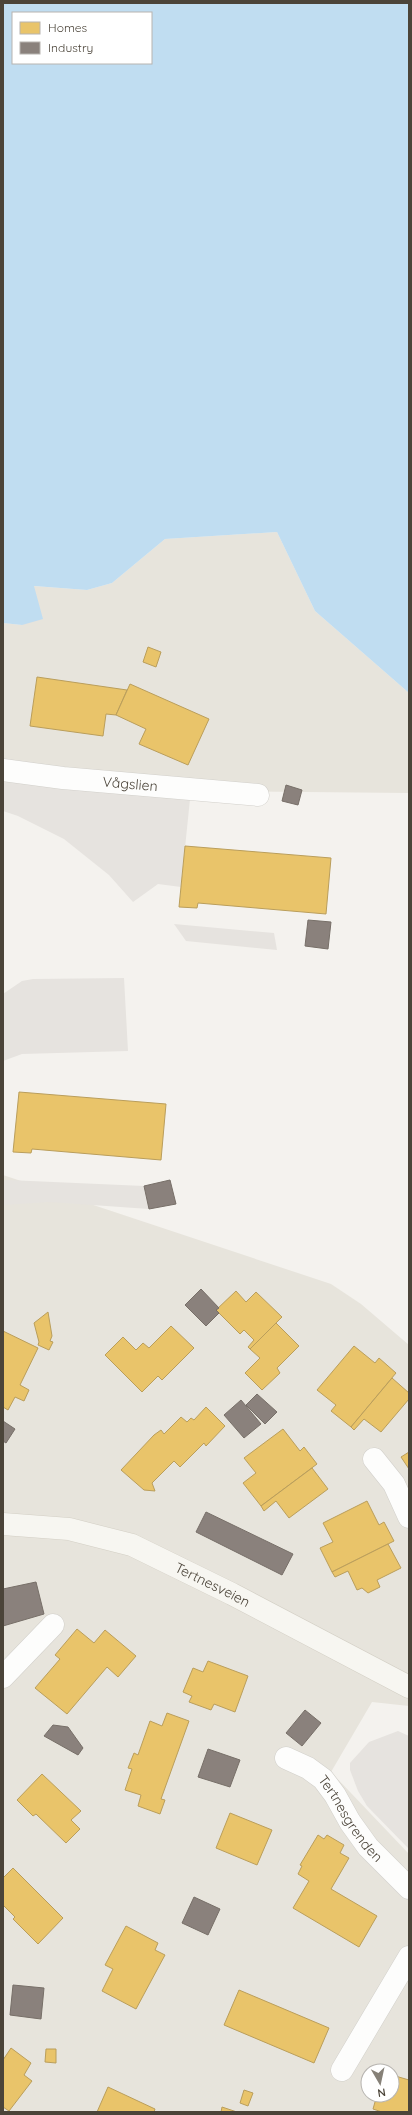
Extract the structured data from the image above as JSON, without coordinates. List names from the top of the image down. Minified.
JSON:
{"streets":{"main road":["Tertnesveien"],"street":["Vågslien","Tertnesgrenden"]},"legend":["Homes","Industry"],"north":"bottom"}
